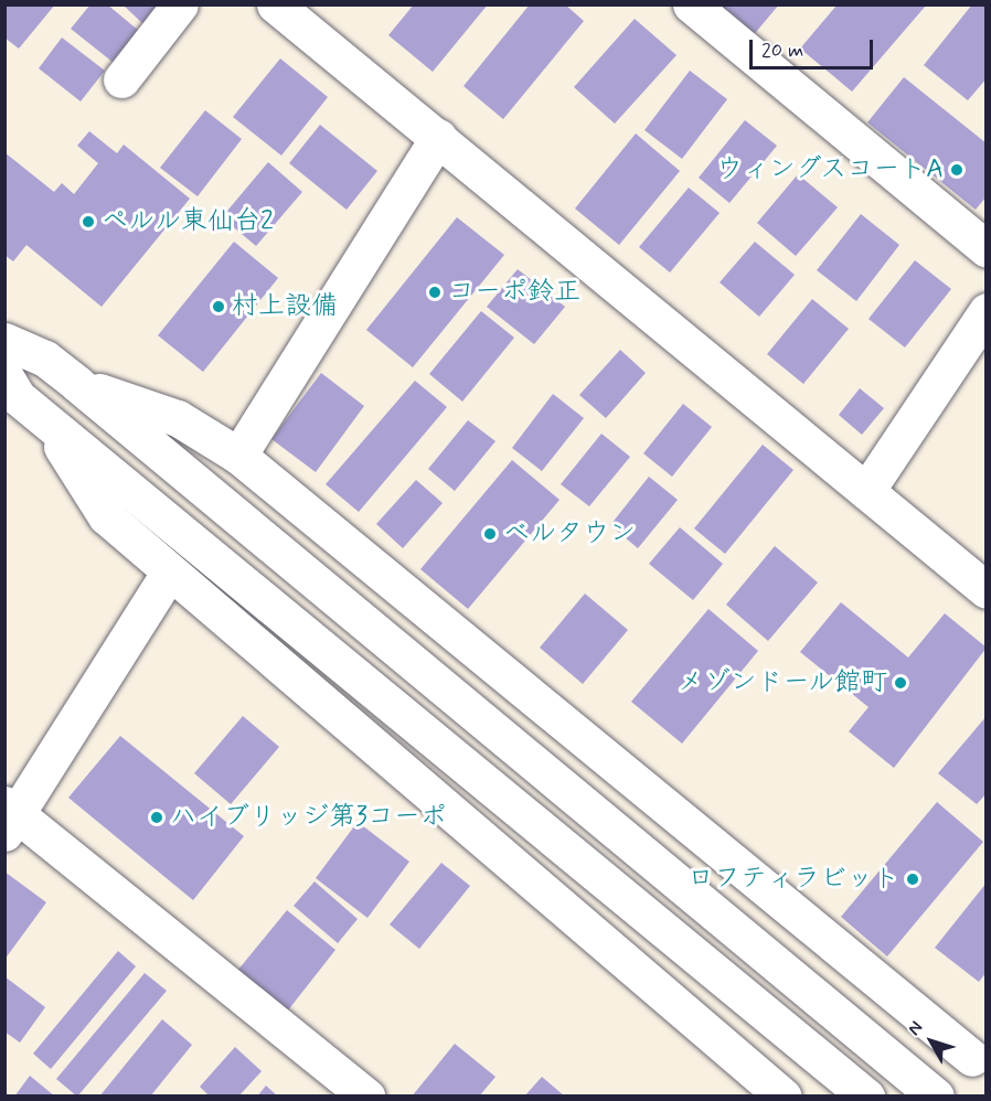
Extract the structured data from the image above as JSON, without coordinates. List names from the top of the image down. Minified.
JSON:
{"places":["ウィングスコートA","ペルル東仙台2","コーポ鈴正","村上設備","ベルタウン","メゾンドール館町","ハイブリッジ第3コーポ","ロフティラビット"],"scale_bar":"20 m","north":"top left"}
